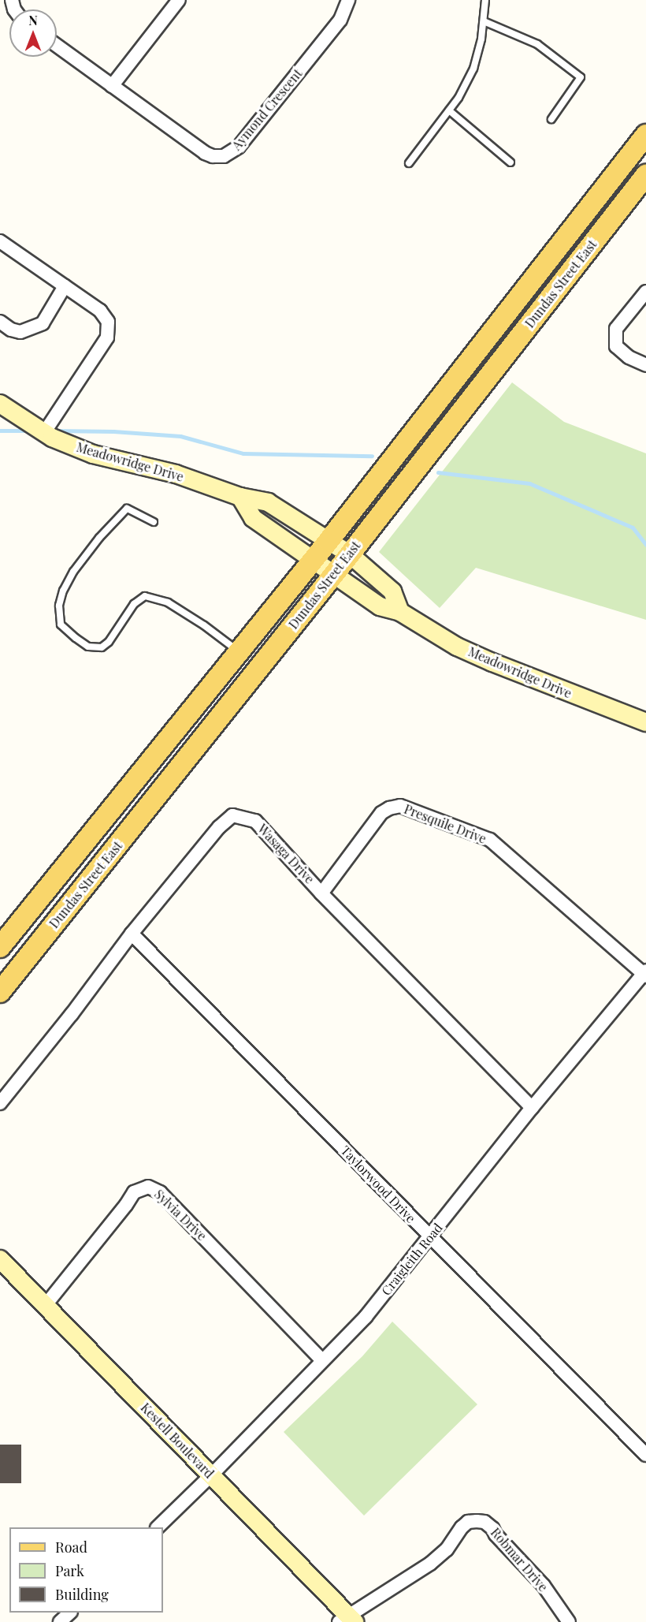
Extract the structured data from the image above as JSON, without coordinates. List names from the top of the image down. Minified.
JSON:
{"streets":{"main road":["Dundas Street East"],"street":["Aymond Crescent","Meadowridge Drive","Presquile Drive","Wasaga Drive","Taylorwood Drive","Sylvia Drive","Craigleith Road","Kestell Boulevard","Robmar Drive"]},"crossings":[["Dundas Street East","Meadowridge Drive"],["Presquile Drive","Wasaga Drive"],["Presquile Drive","Craigleith Road"],["Wasaga Drive","Taylorwood Drive"],["Wasaga Drive","Craigleith Road"],["Taylorwood Drive","Craigleith Road"],["Sylvia Drive","Craigleith Road"],["Sylvia Drive","Kestell Boulevard"],["Craigleith Road","Kestell Boulevard"],["Kestell Boulevard","Robmar Drive"]],"legend":["Road","Park","Building"],"north":"top"}
